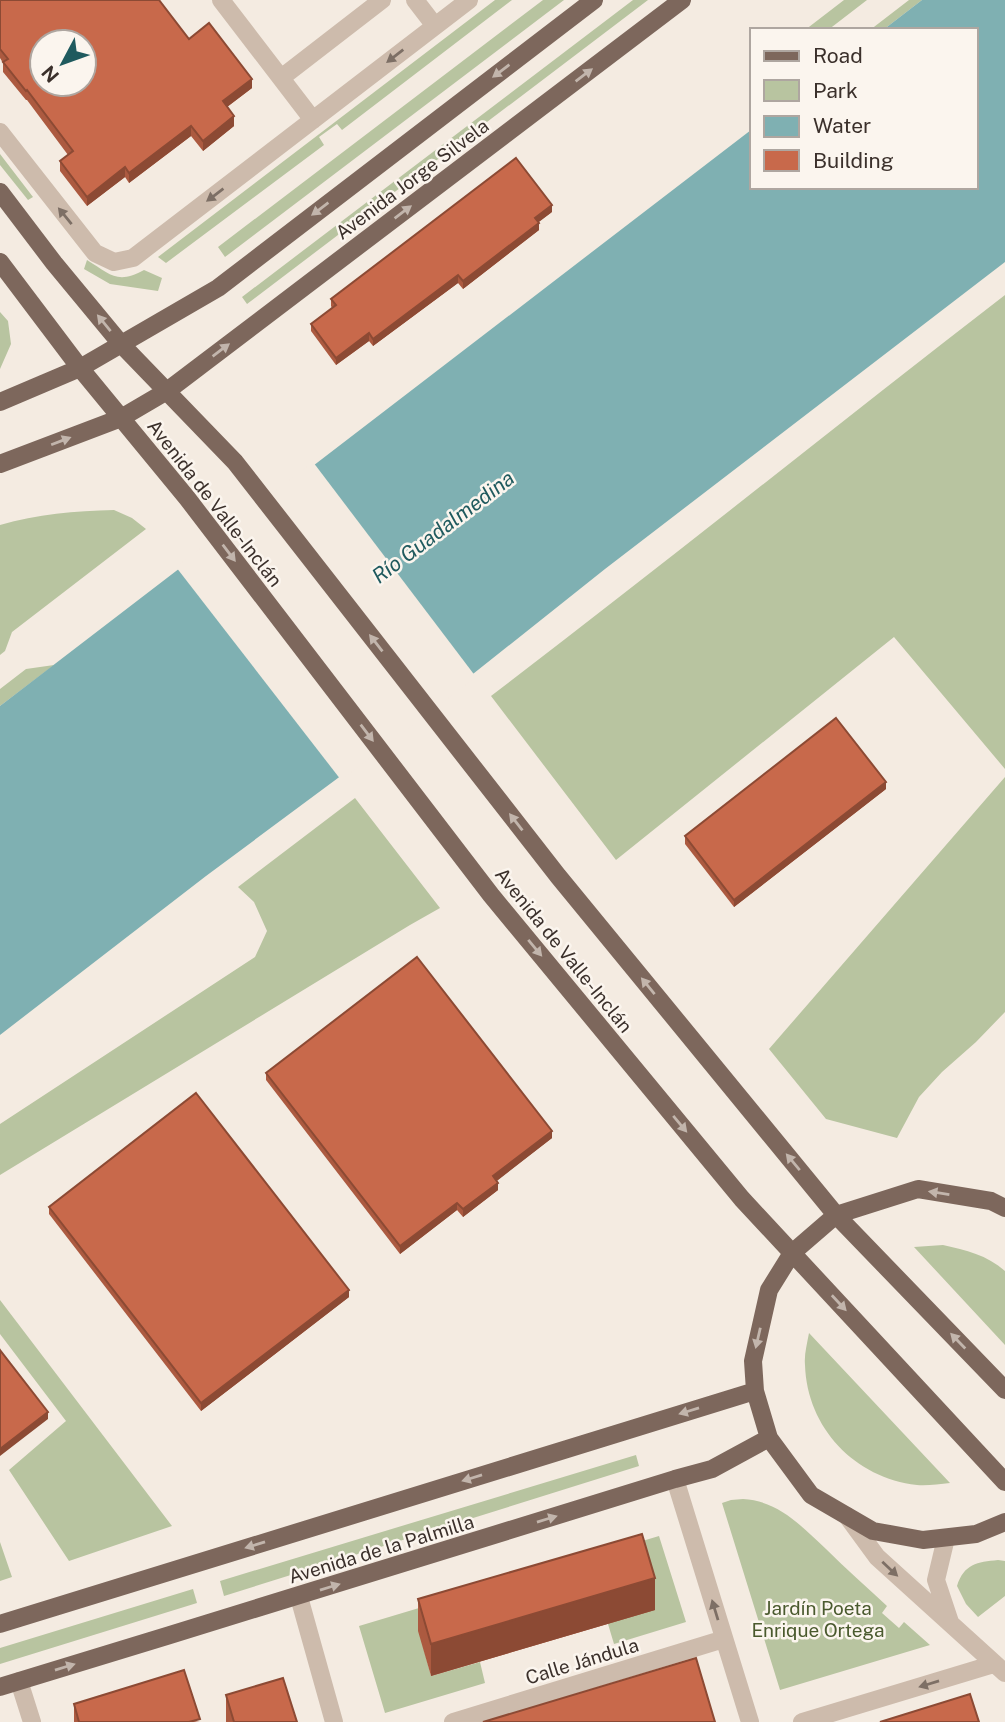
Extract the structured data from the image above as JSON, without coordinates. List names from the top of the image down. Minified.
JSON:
{"streets":{"main road":["Avenida Jorge Silvela","Avenida de Valle-Inclán","Avenida de la Palmilla"],"street":["Calle Jándula"]},"crossings":[["Avenida Jorge Silvela","Avenida de Valle-Inclán"]],"water":["Río Guadalmedina"],"parks":["Jardín Poeta Enrique Ortega"],"legend":["Road","Park","Water","Building"],"north":"bottom left"}
